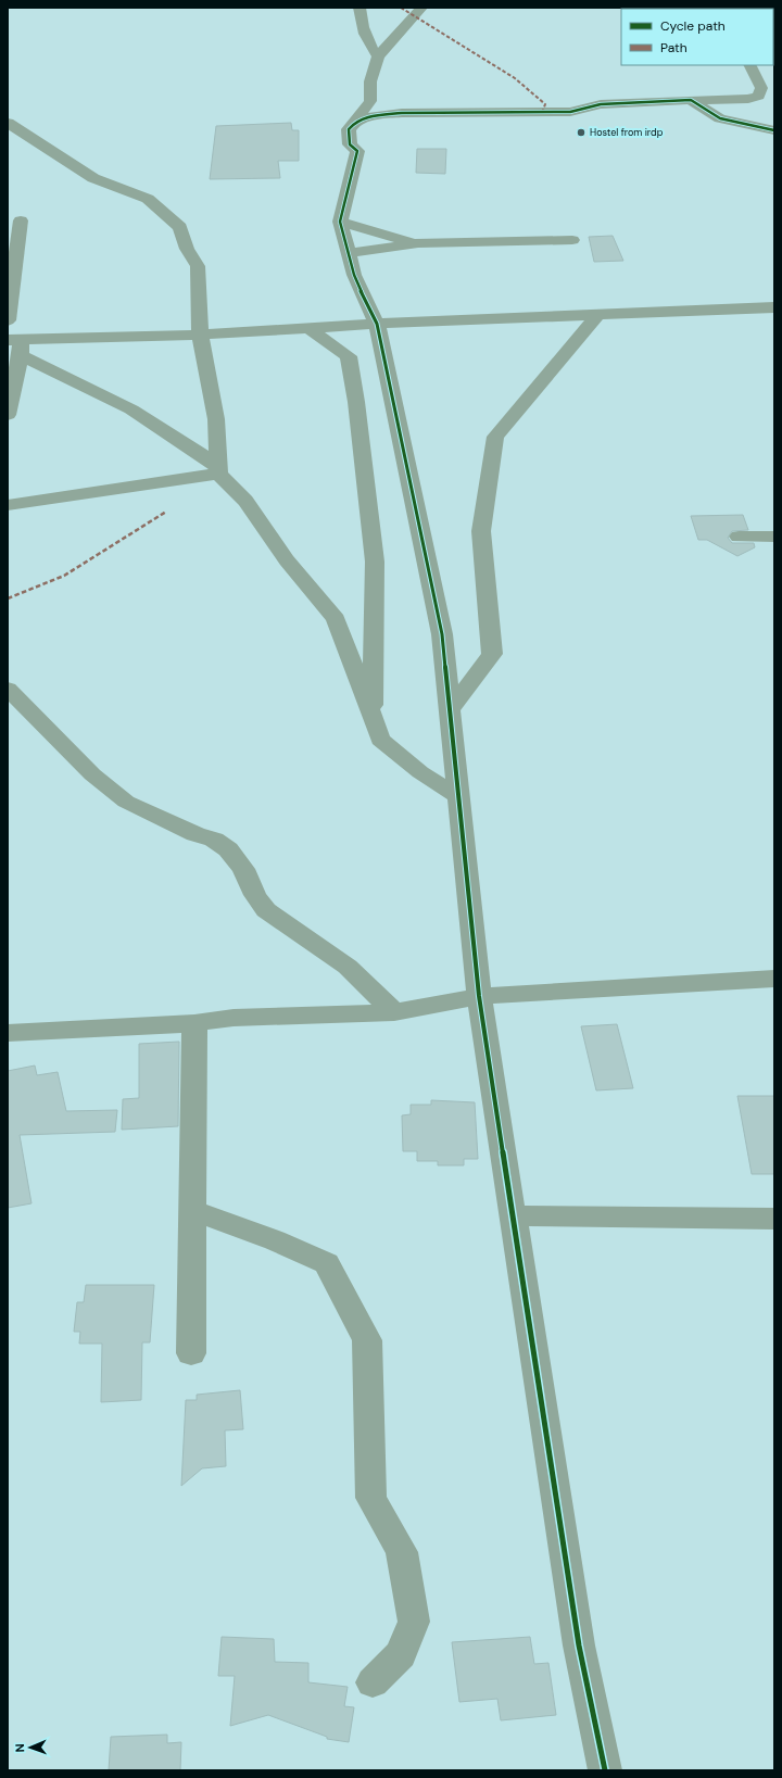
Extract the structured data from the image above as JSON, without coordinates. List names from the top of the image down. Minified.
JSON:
{"places":["Hostel from irdp"],"legend":["Cycle path","Path"],"north":"left"}
